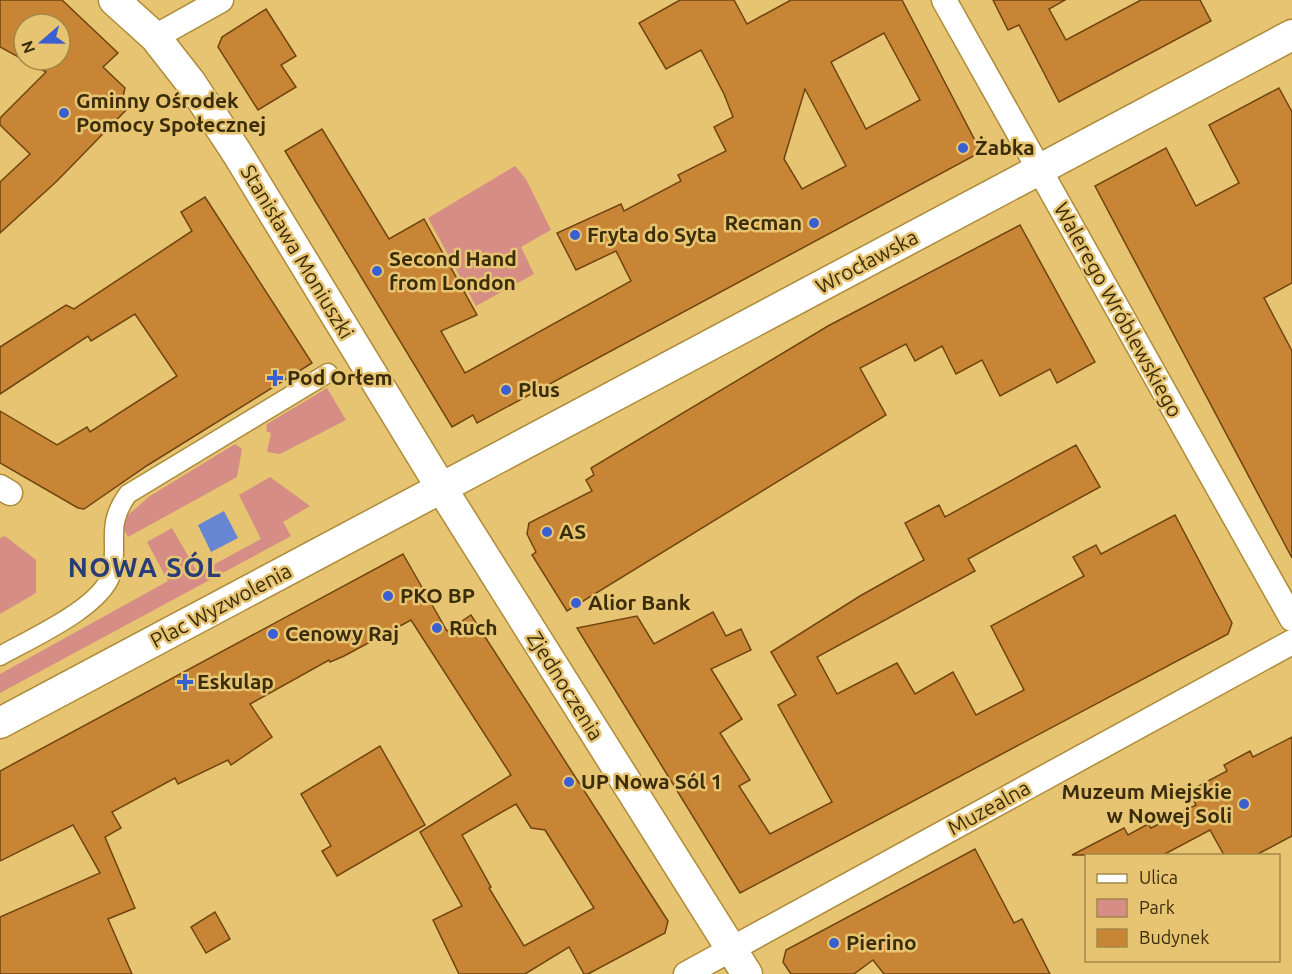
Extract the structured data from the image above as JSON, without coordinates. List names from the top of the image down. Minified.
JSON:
{"streets":{"street":["Stanisława Moniuszki","Wrocławska","Walerego Wróblewskiego","Plac Wyzwolenia","Zjednoczenia","Muzealna"]},"crossings":[["Stanisława Moniuszki","Wrocławska"],["Stanisława Moniuszki","Plac Wyzwolenia"],["Stanisława Moniuszki","Zjednoczenia"],["Wrocławska","Walerego Wróblewskiego"],["Wrocławska","Plac Wyzwolenia"],["Wrocławska","Zjednoczenia"],["Plac Wyzwolenia","Zjednoczenia"],["Zjednoczenia","Muzealna"]],"districts":["NOWA SÓL"],"places":{"other":["Gminny Ośrodek Pomocy Społecznej","Żabka","Recman","Fryta do Syta","Second Hand from London","Plus","AS","PKO BP","Alior Bank","Ruch","Cenowy Raj","UP Nowa Sól 1","Muzeum Miejskie w Nowej Soli","Pierino"],"health":["Pod Orłem","Eskulap"]},"legend":["Ulica","Park","Budynek"],"north":"left"}
